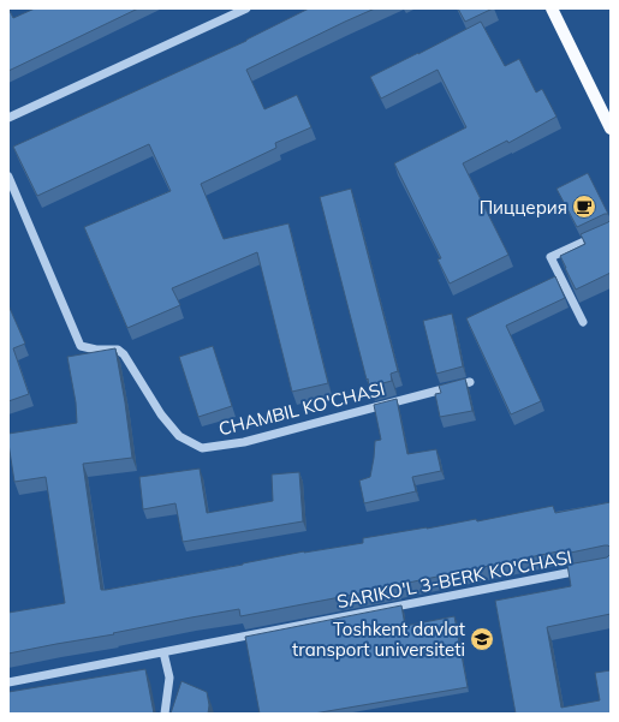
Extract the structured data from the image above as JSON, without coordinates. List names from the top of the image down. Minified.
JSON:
{"streets":{"street":["CHAMBIL KO'CHASI","SARIKO'L 3-BERK KO'CHASI"]},"places":{"cafe":["Пиццерия"],"school or university":["Toshkent davlat transport universiteti"]}}
